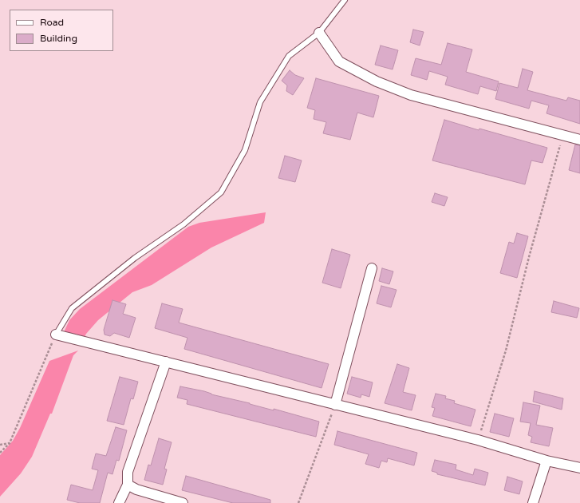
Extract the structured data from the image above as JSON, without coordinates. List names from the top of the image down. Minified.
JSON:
{"legend":["Road","Building"]}
